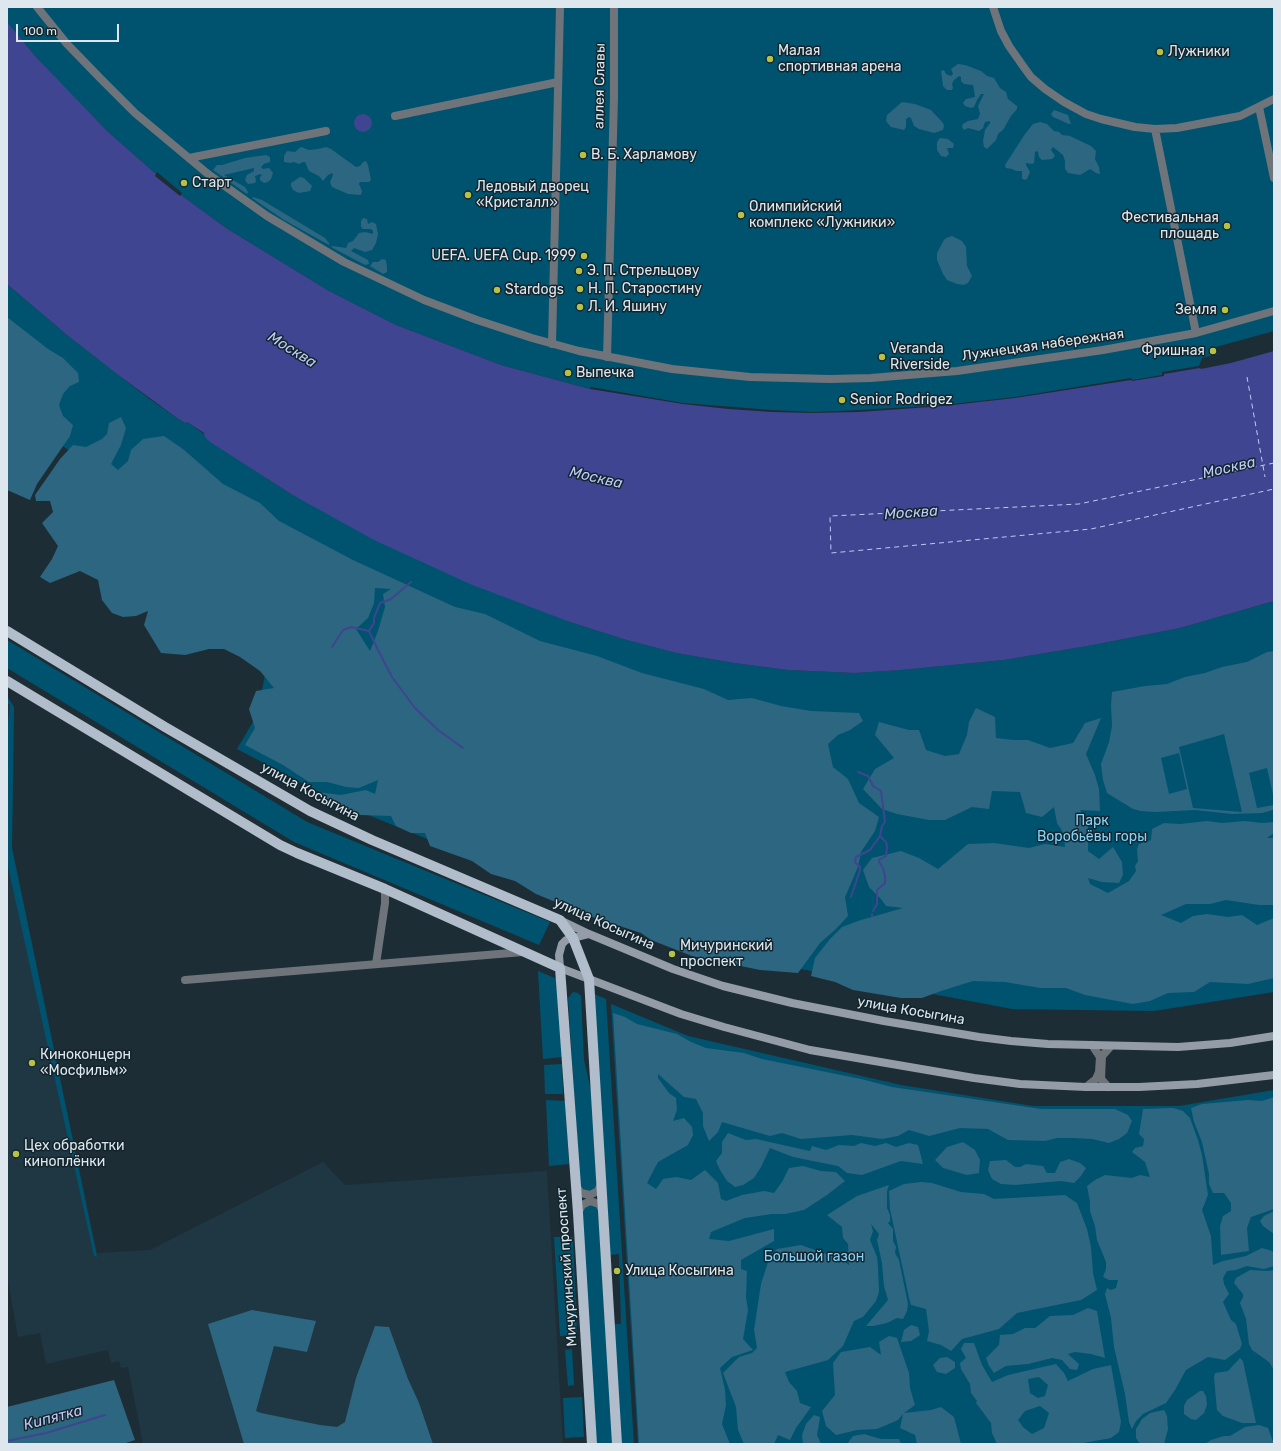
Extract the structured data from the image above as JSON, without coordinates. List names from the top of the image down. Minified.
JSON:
{"streets":{"main road":["улица Косыгина","Мичуринский проспект"],"street":["аллея Славы","Лужнецкая набережная"]},"crossings":[["аллея Славы","Лужнецкая набережная"]],"water":["Москва","Кипятка"],"parks":["Парк Воробьёвы горы","Большой газон"],"places":["Лужники","Малая спортивная арена","В. Б. Харламову","Старт","Ледовый дворец «Кристалл»","Олимпийский комплекс «Лужники»","Фестивальная площадь","UEFA. UEFA Cup. 1999","Э. П. Стрельцову","Н. П. Старостину","Stardogs","Л. И. Яшину","Земля","Фришная","Veranda Riverside","Выпечка","Senior Rodrigez","Мичуринский проспект","Киноконцерн «Мосфильм»","Цех обработки киноплёнки","Улица Косыгина"],"scale_bar":"100 m"}
